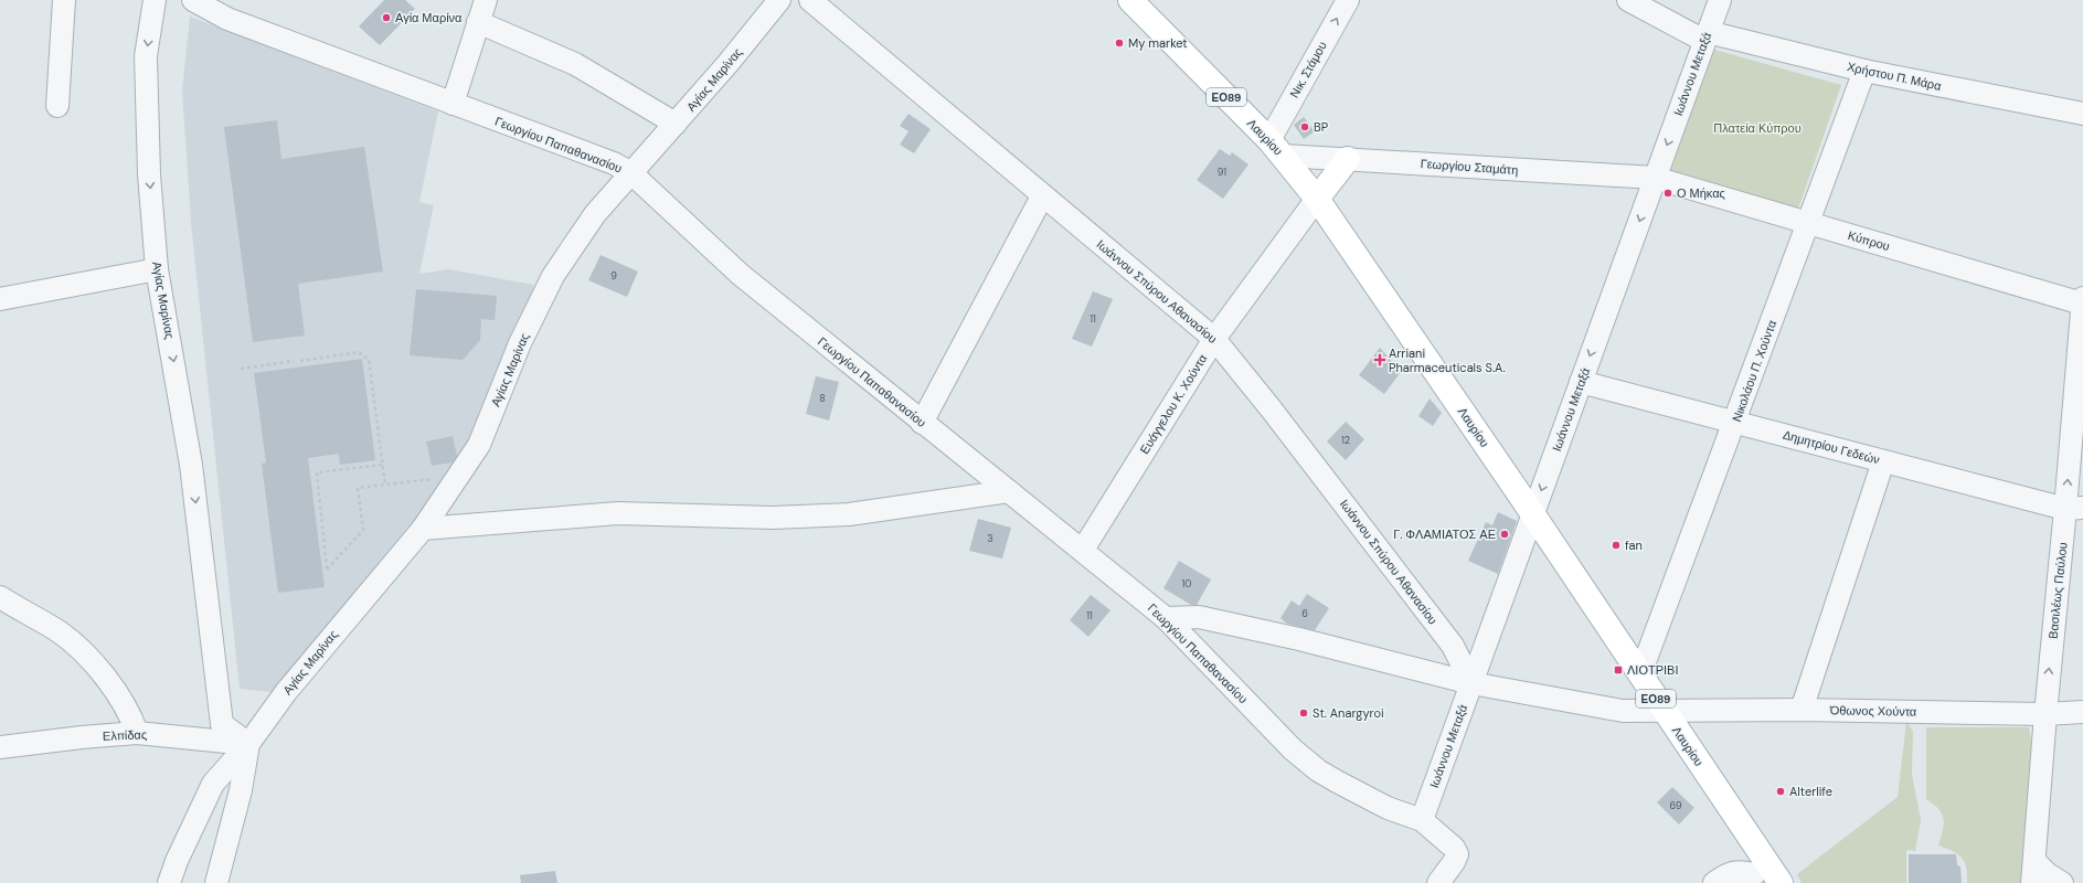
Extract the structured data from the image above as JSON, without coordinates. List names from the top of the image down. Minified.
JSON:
{"streets":{"main road":["ΕΟ89","Λαυρίου"],"street":["Νικ. Στάμου","Ιωάννου Μεταξά","Χρήστου Π. Μάρα","Αγίας Μαρίνας","Γεωργίου Παπαθανασίου","Γεωργίου Σταμάτη","Κύπρου","Ιωάννου Σπύρου Αθανασίου","Νικολάου Π. Χούντα","Ευάγγελου Κ. Χούντα","Δημητρίου Γεδεών","Βασιλέως Παύλου","Όθωνος Χούντα","Ελπίδας"]},"crossings":[["Νικ. Στάμου","Λαυρίου"],["Νικ. Στάμου","Γεωργίου Σταμάτη"],["Ιωάννου Μεταξά","Χρήστου Π. Μάρα"],["Ιωάννου Μεταξά","Λαυρίου"],["Ιωάννου Μεταξά","Γεωργίου Παπαθανασίου"],["Ιωάννου Μεταξά","Γεωργίου Σταμάτη"],["Ιωάννου Μεταξά","Κύπρου"],["Ιωάννου Μεταξά","Ιωάννου Σπύρου Αθανασίου"],["Ιωάννου Μεταξά","Δημητρίου Γεδεών"],["Ιωάννου Μεταξά","Όθωνος Χούντα"],["Χρήστου Π. Μάρα","Νικολάου Π. Χούντα"],["Αγίας Μαρίνας","Γεωργίου Παπαθανασίου"],["Αγίας Μαρίνας","Ελπίδας"],["Λαυρίου","Γεωργίου Σταμάτη"],["Λαυρίου","Νικολάου Π. Χούντα"],["Λαυρίου","Ευάγγελου Κ. Χούντα"],["Λαυρίου","Όθωνος Χούντα"],["Γεωργίου Παπαθανασίου","Ευάγγελου Κ. Χούντα"],["Γεωργίου Παπαθανασίου","Όθωνος Χούντα"],["Γεωργίου Σταμάτη","Κύπρου"],["Κύπρου","Νικολάου Π. Χούντα"],["Κύπρου","Βασιλέως Παύλου"],["Ιωάννου Σπύρου Αθανασίου","Ευάγγελου Κ. Χούντα"],["Ιωάννου Σπύρου Αθανασίου","Όθωνος Χούντα"],["Νικολάου Π. Χούντα","Δημητρίου Γεδεών"],["Δημητρίου Γεδεών","Βασιλέως Παύλου"],["Βασιλέως Παύλου","Όθωνος Χούντα"]],"one_way":["Νικ. Στάμου","Ιωάννου Μεταξά","Αγίας Μαρίνας","Βασιλέως Παύλου"],"parks":["Πλατεία Κύπρου"],"places":{"other":["Αγία Μαρίνα","My market","BP","Ο Μήκας","Γ. ΦΛΑΜΙΑΤΟΣ ΑΕ","fan","St. Anargyroi","Alterlife"],"health":["Arriani Pharmaceuticals S.A."],"transit":["ΛΙΟΤΡΙΒΙ"]},"house_numbers":["91","9","11","8","12","3","10","6","11","69"]}
